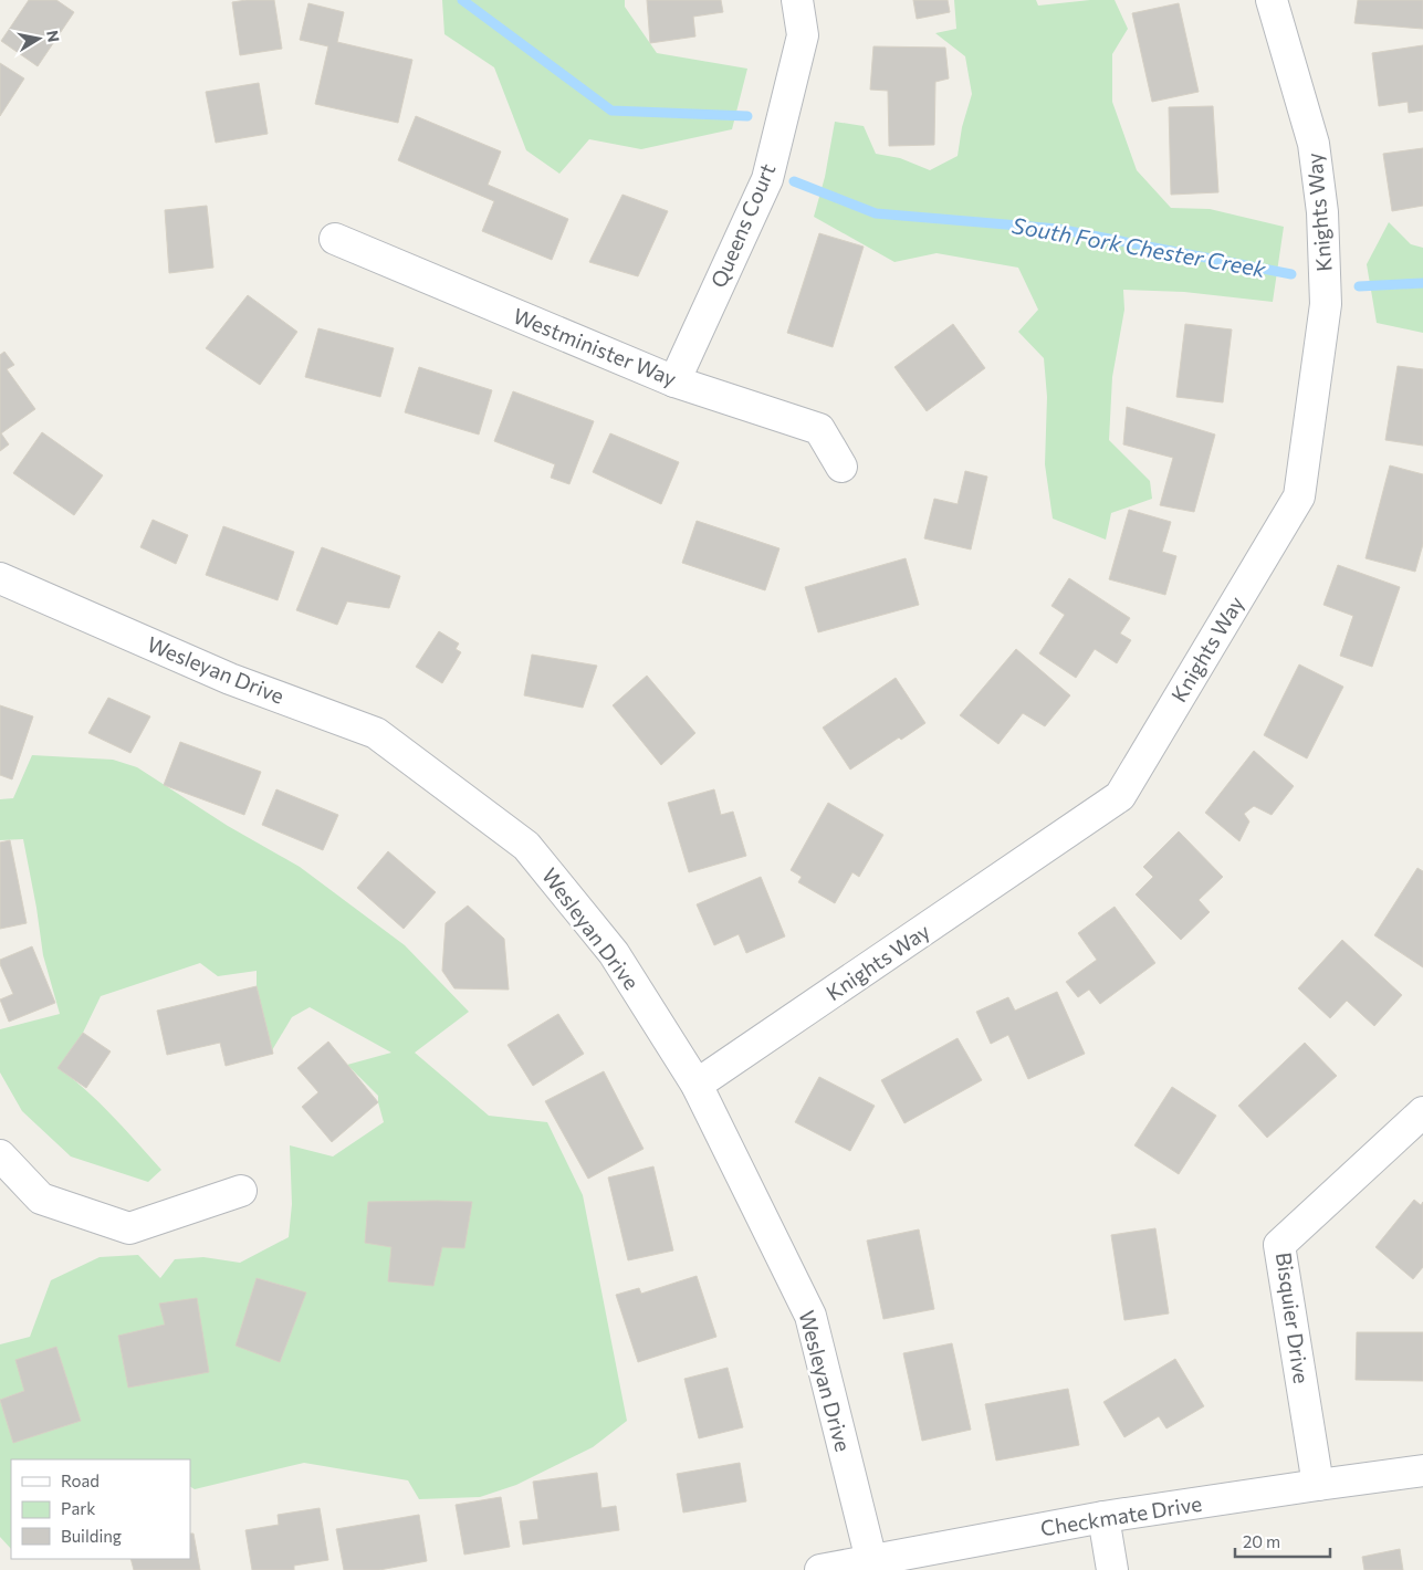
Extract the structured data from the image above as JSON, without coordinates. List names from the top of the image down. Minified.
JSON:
{"streets":{"street":["Knights Way","Queens Court","Westminister Way","Wesleyan Drive","Bisquier Drive","Checkmate Drive"]},"crossings":[["Knights Way","Wesleyan Drive"],["Queens Court","Westminister Way"],["Wesleyan Drive","Checkmate Drive"],["Bisquier Drive","Checkmate Drive"]],"water":["South Fork Chester Creek"],"legend":["Road","Park","Building"],"scale_bar":"20 m","north":"right"}
